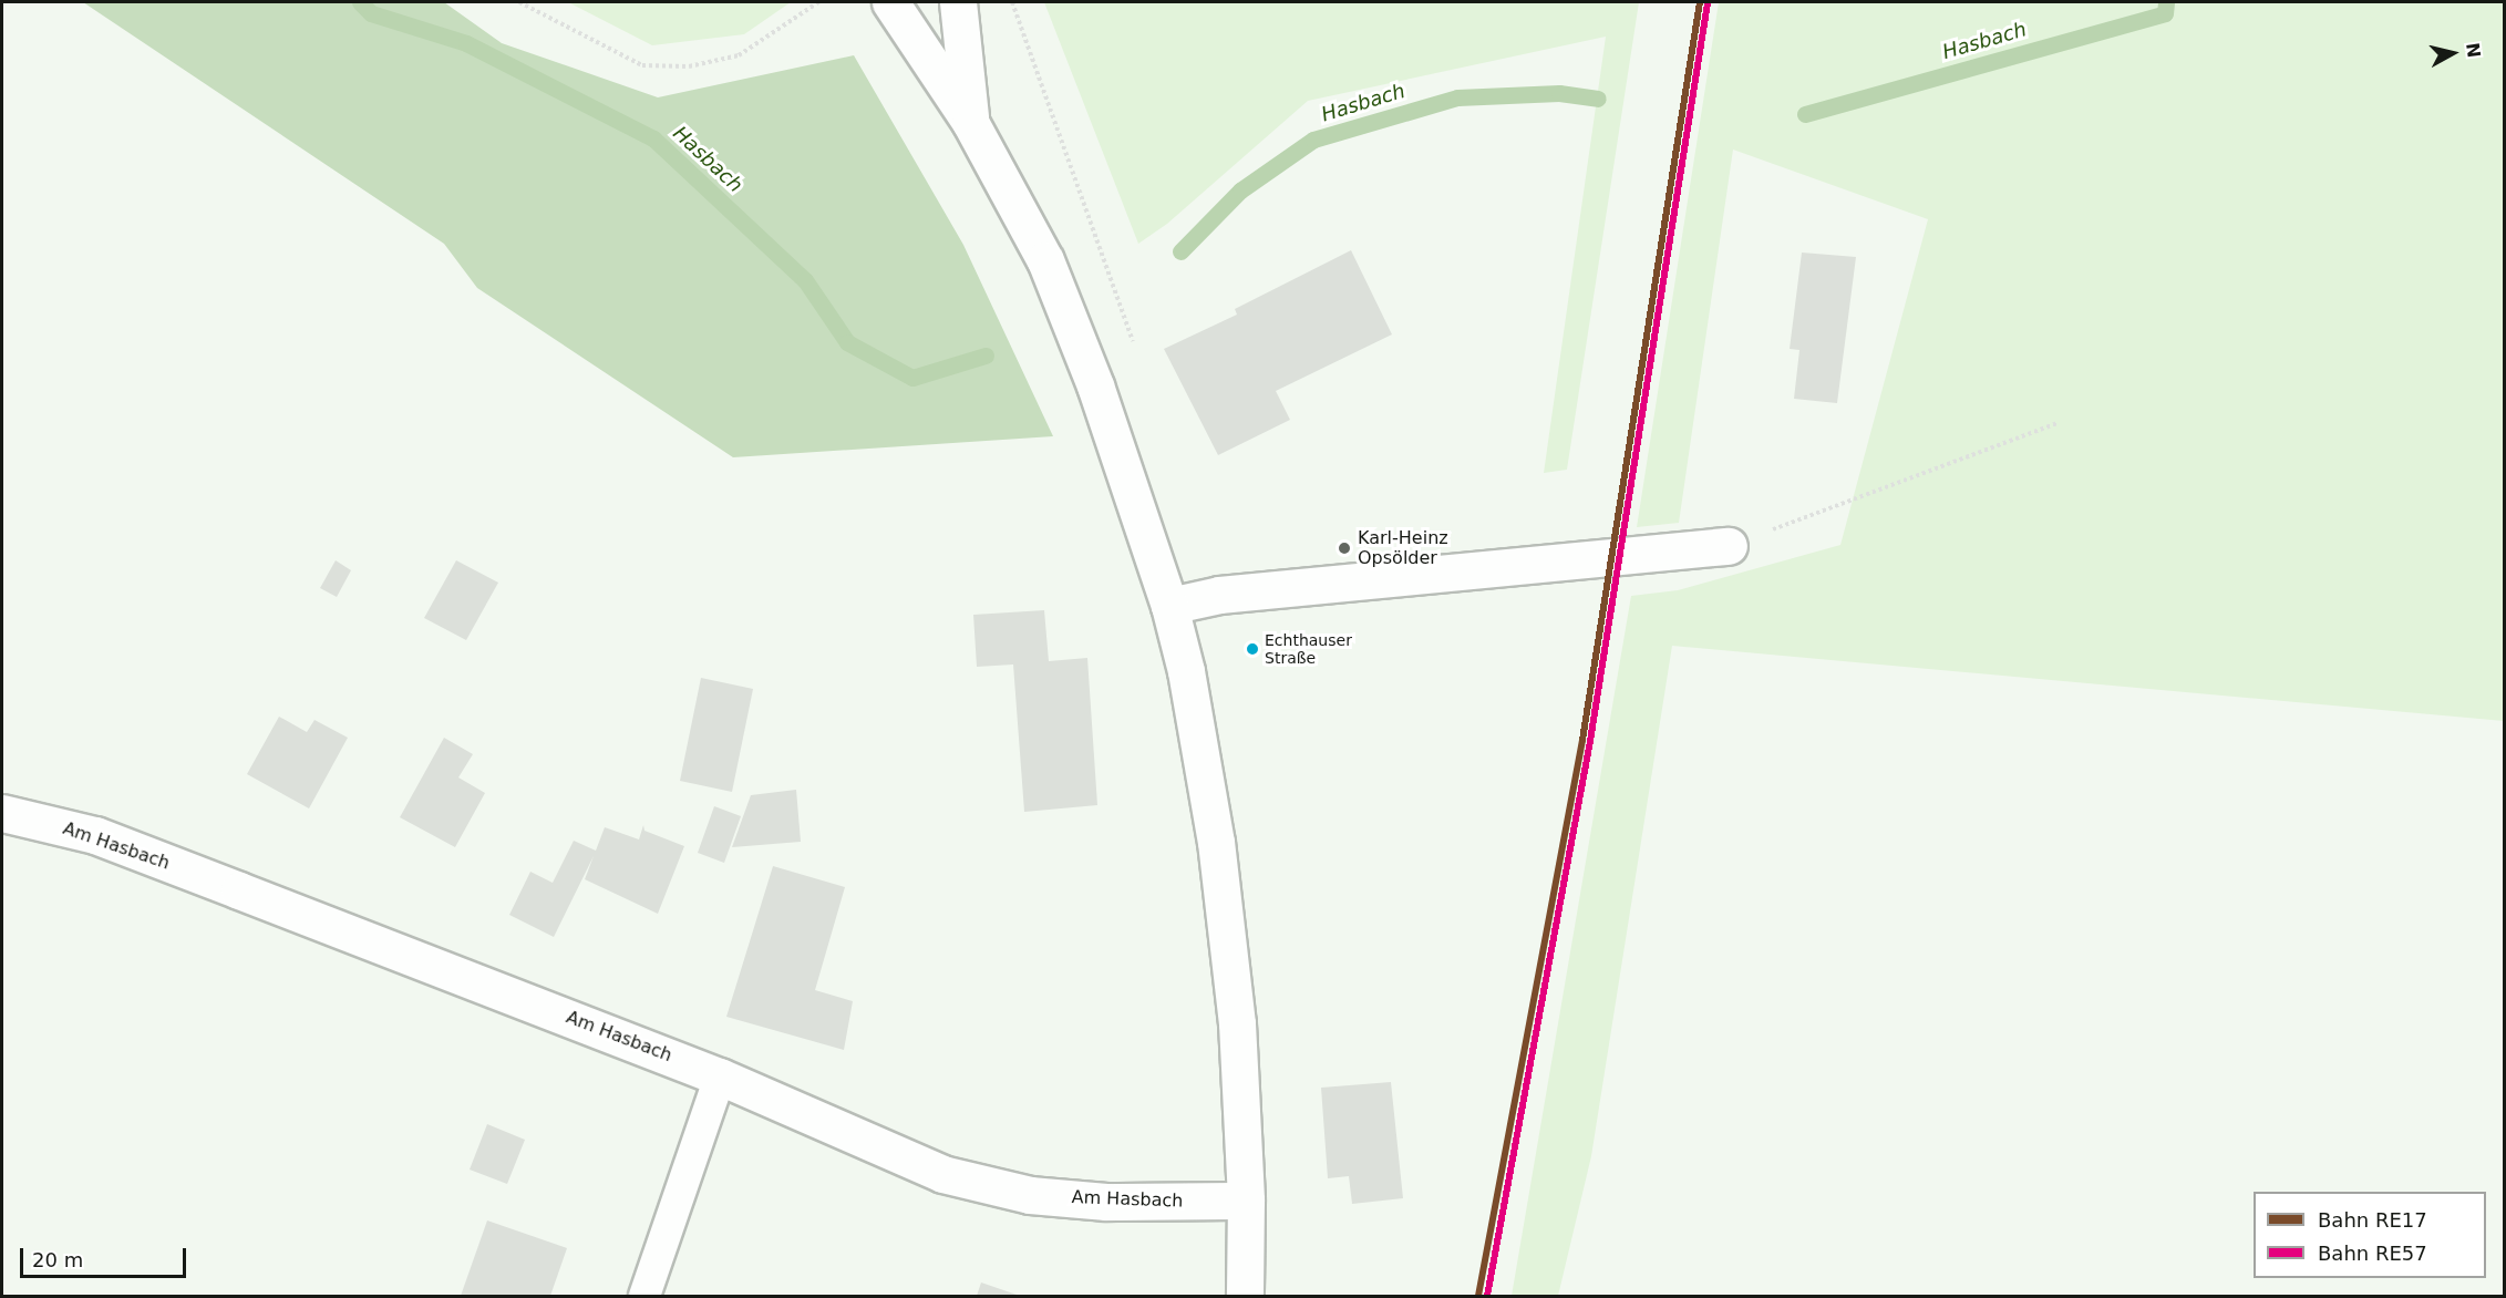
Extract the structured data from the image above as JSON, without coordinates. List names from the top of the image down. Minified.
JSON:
{"streets":{"street":["Am Hasbach"]},"water":["Hasbach"],"places":["Karl-Heinz Opsölder","Echthauser Straße"],"lines":["rail line RE17","rail line RE57"],"legend":["Bahn RE17","Bahn RE57"],"scale_bar":"20 m","north":"right"}
